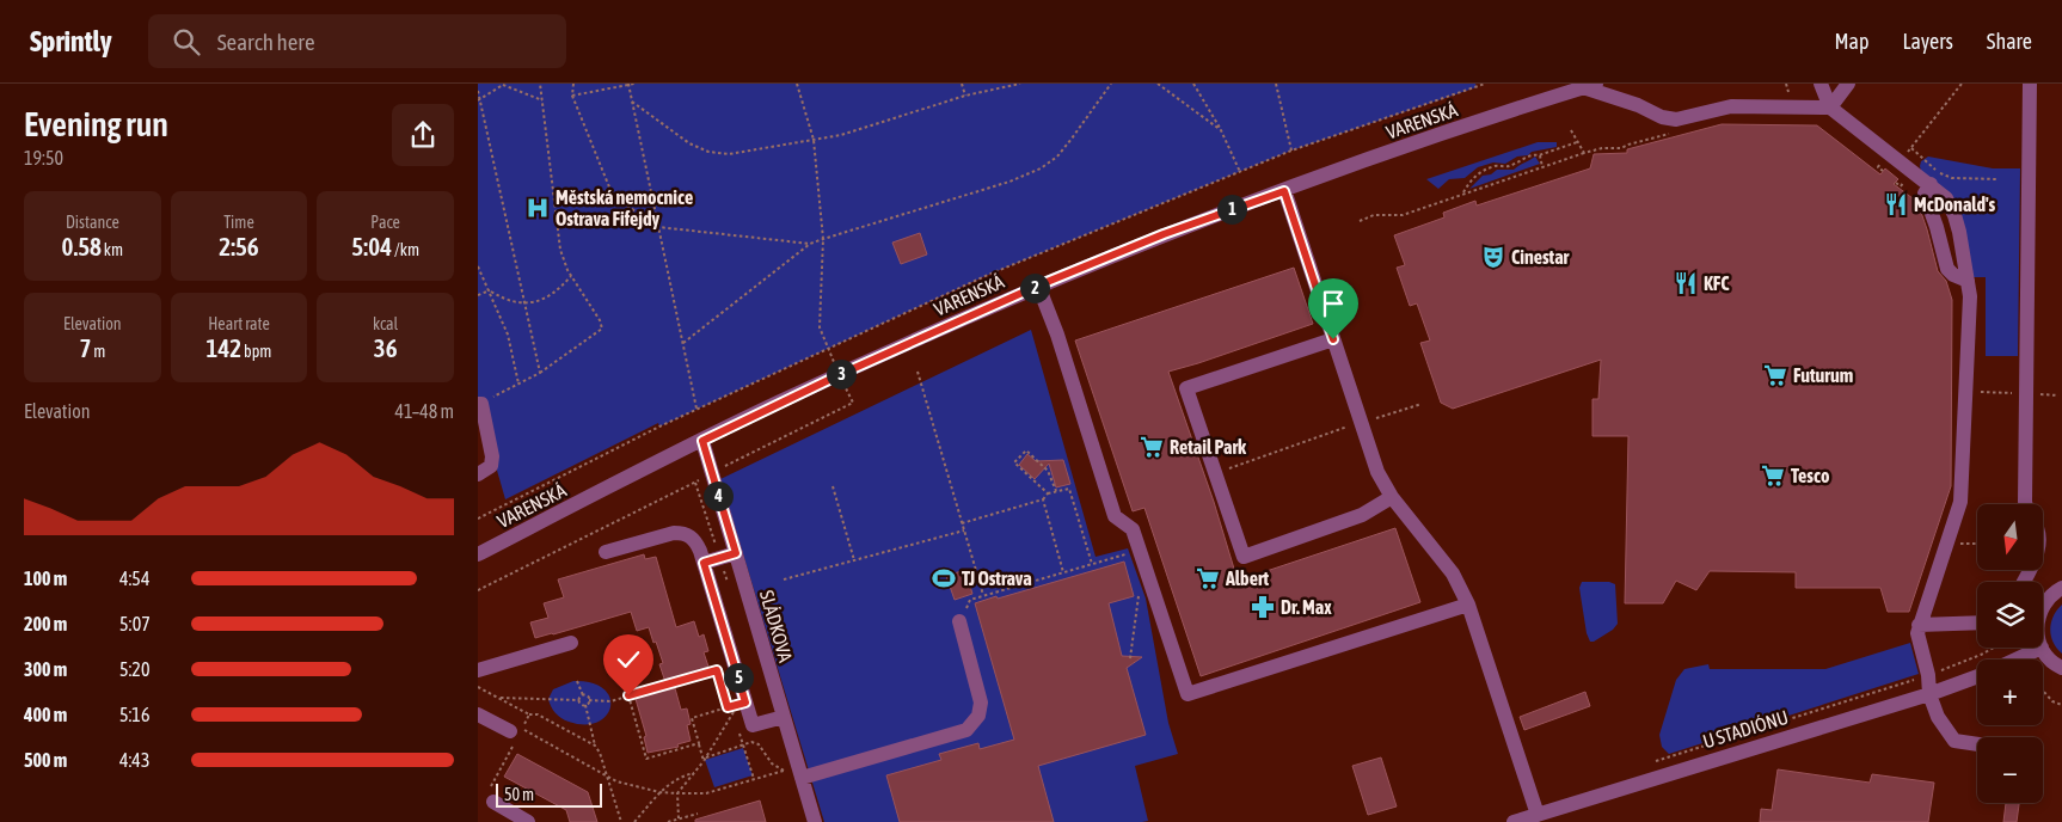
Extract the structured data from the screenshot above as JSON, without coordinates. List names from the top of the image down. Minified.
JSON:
{"streets":{"street":["VARENSKÁ","SLÁDKOVA","U STADIÓNU"]},"crossings":[["VARENSKÁ","SLÁDKOVA"]],"places":{"restaurant":["McDonald's","KFC"],"hospital":["Městská nemocnice Ostrava Fifejdy"],"theatre":["Cinestar"],"supermarket":["Futurum","Retail Park","Tesco","Albert"],"sports":["TJ Ostrava"],"pharmacy":["Dr. Max"]},"scale_bar":"50 m","north":"bottom","page":{"header":"Sprintly","search":"Search here","nav":["Map","Layers","Share"],"heading":["Evening run","19:50"],"stats":[["Distance","0.58 km"],["Time","2:56"],["Pace","5:04 /km"],["Elevation","7 m"],["Heart rate","142 bpm"],["kcal","36"]],"pins":["1","2","3","4","5"],"chart":["Elevation","41–48 m"],"map_buttons":["+","−"],"list":[{"name":"100 m","note":"4:54"},{"name":"200 m","note":"5:07"},{"name":"300 m","note":"5:20"},{"name":"400 m","note":"5:16"},{"name":"500 m","note":"4:43"}],"scale":"50 m"}}
